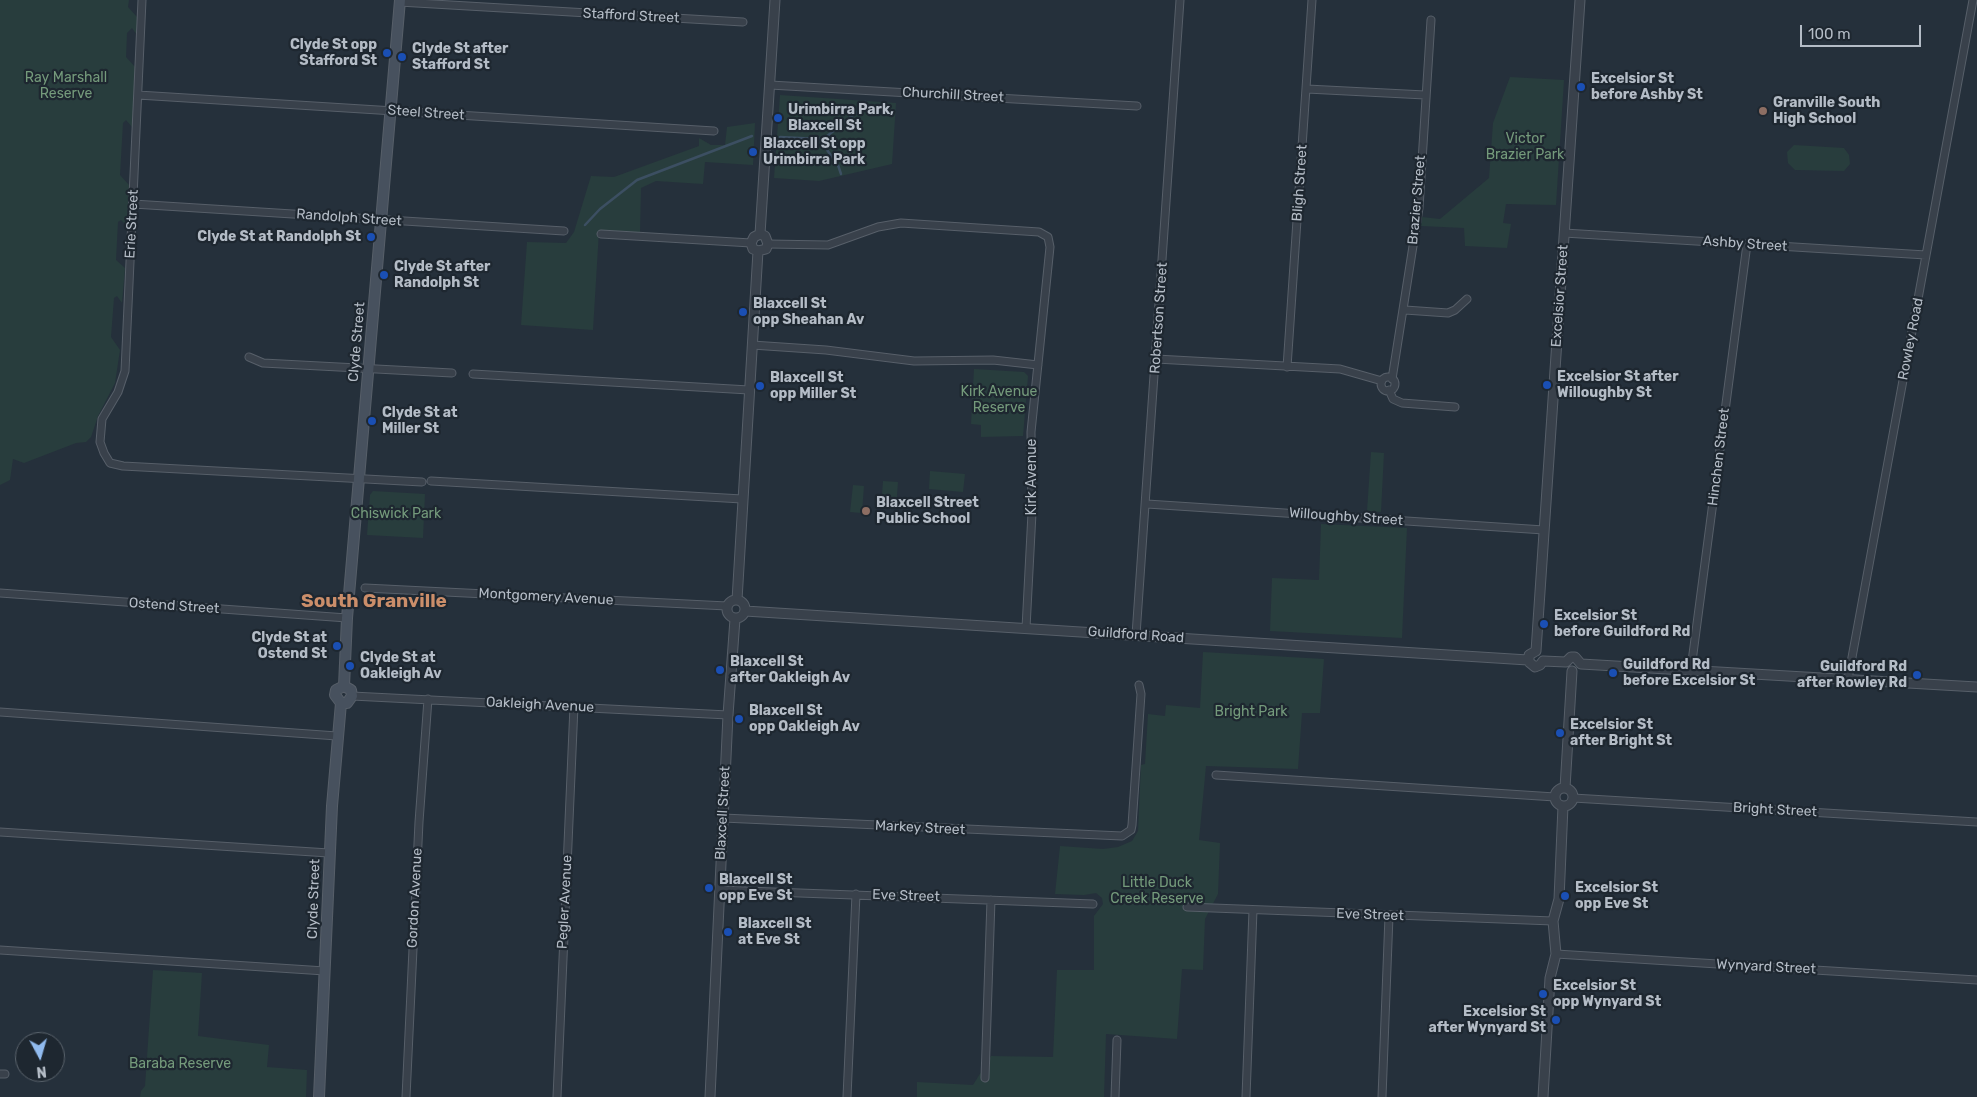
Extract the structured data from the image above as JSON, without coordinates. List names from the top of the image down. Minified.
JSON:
{"streets":{"main road":["Clyde Street"],"street":["Stafford Street","Churchill Street","Steel Street","Bligh Street","Brazier Street","Randolph Street","Erie Street","Ashby Street","Excelsior Street","Robertson Street","Rowley Road","Hinchen Street","Kirk Avenue","Willoughby Street","Montgomery Avenue","Ostend Street","Guildford Road","Oakleigh Avenue","Bright Street","Blaxcell Street","Markey Street","Eve Street","Gordon Avenue","Pegler Avenue","Wynyard Street"]},"crossings":[["Stafford Street","Clyde Street"],["Steel Street","Erie Street"],["Steel Street","Clyde Street"],["Randolph Street","Erie Street"],["Randolph Street","Clyde Street"],["Erie Street","Clyde Street"],["Ashby Street","Excelsior Street"],["Ashby Street","Rowley Road"],["Ashby Street","Hinchen Street"],["Excelsior Street","Willoughby Street"],["Excelsior Street","Guildford Road"],["Robertson Street","Willoughby Street"],["Robertson Street","Guildford Road"],["Clyde Street","Ostend Street"],["Clyde Street","Oakleigh Avenue"],["Kirk Avenue","Guildford Road"],["Montgomery Avenue","Guildford Road"],["Montgomery Avenue","Blaxcell Street"],["Guildford Road","Blaxcell Street"],["Oakleigh Avenue","Blaxcell Street"],["Oakleigh Avenue","Gordon Avenue"],["Oakleigh Avenue","Pegler Avenue"],["Blaxcell Street","Markey Street"],["Blaxcell Street","Eve Street"]],"districts":["South Granville"],"parks":["Ray Marshall Reserve","Victor Brazier Park","Kirk Avenue Reserve","Chiswick Park","Bright Park","Little Duck Creek Reserve","Baraba Reserve"],"places":["Clyde St opp Stafford St","Clyde St after Stafford St","Excelsior St before Ashby St","Granville South High School","Urimbirra Park, Blaxcell St","Blaxcell St opp Urimbirra Park","Clyde St at Randolph St","Clyde St after Randolph St","Blaxcell St opp Sheahan Av","Excelsior St after Willoughby St","Blaxcell St opp Miller St","Clyde St at Miller St","Blaxcell Street Public School","Excelsior St before Guildford Rd","Clyde St at Ostend St","Clyde St at Oakleigh Av","Blaxcell St after Oakleigh Av","Guildford Rd before Excelsior St","Guildford Rd after Rowley Rd","Blaxcell St opp Oakleigh Av","Excelsior St after Bright St","Blaxcell St opp Eve St","Excelsior St opp Eve St","Blaxcell St at Eve St","Excelsior St opp Wynyard St","Excelsior St after Wynyard St"],"scale_bar":"100 m","north":"bottom"}
